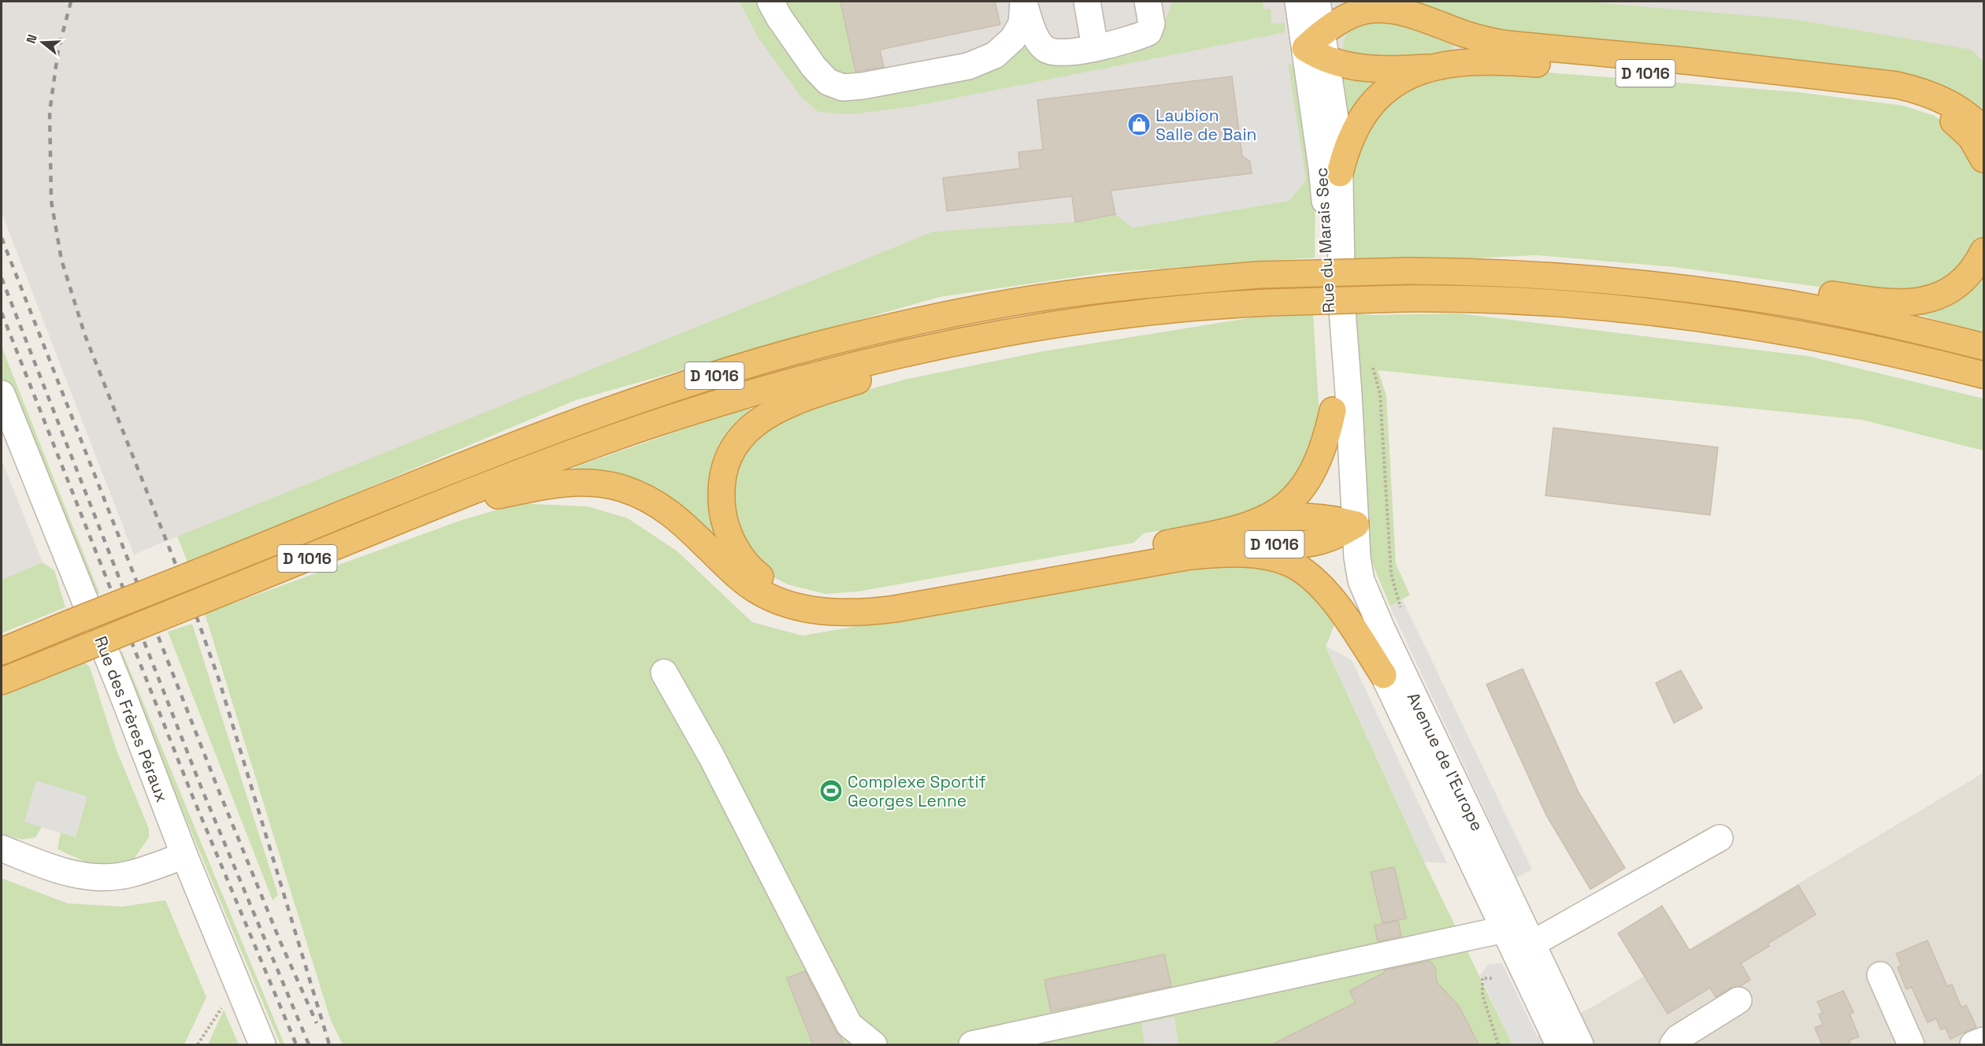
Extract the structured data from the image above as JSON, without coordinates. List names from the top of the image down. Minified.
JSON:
{"streets":{"highway":["D 1016"],"street":["Rue du Marais Sec","Rue des Frères Péraux","Avenue de l'Europe"]},"crossings":[["D 1016","Rue du Marais Sec"],["D 1016","Avenue de l'Europe"],["Rue du Marais Sec","Avenue de l'Europe"]],"places":{"shop":["Laubion Salle de Bain"],"sports":["Complexe Sportif Georges Lenne"]},"north":"left"}
